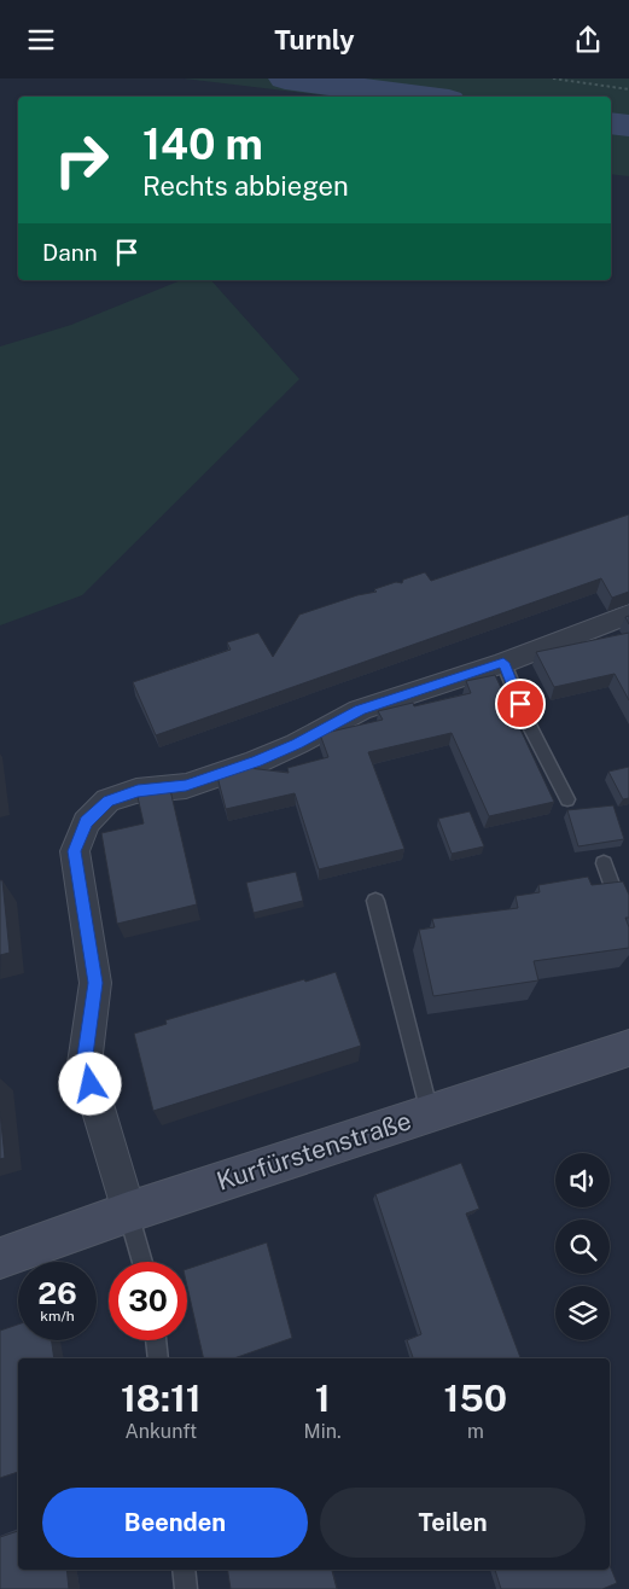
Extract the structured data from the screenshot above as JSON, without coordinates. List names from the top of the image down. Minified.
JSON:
{"streets":{"street":["Kurfürstenstraße"]},"page":{"header":"Turnly","turn":["140 m","Rechts abbiegen"],"then":"Dann","speed":"26 km/h","limit":"30","eta":["18:11","Ankunft","1","Min.","150","m"],"buttons":["Beenden","Teilen"]}}
